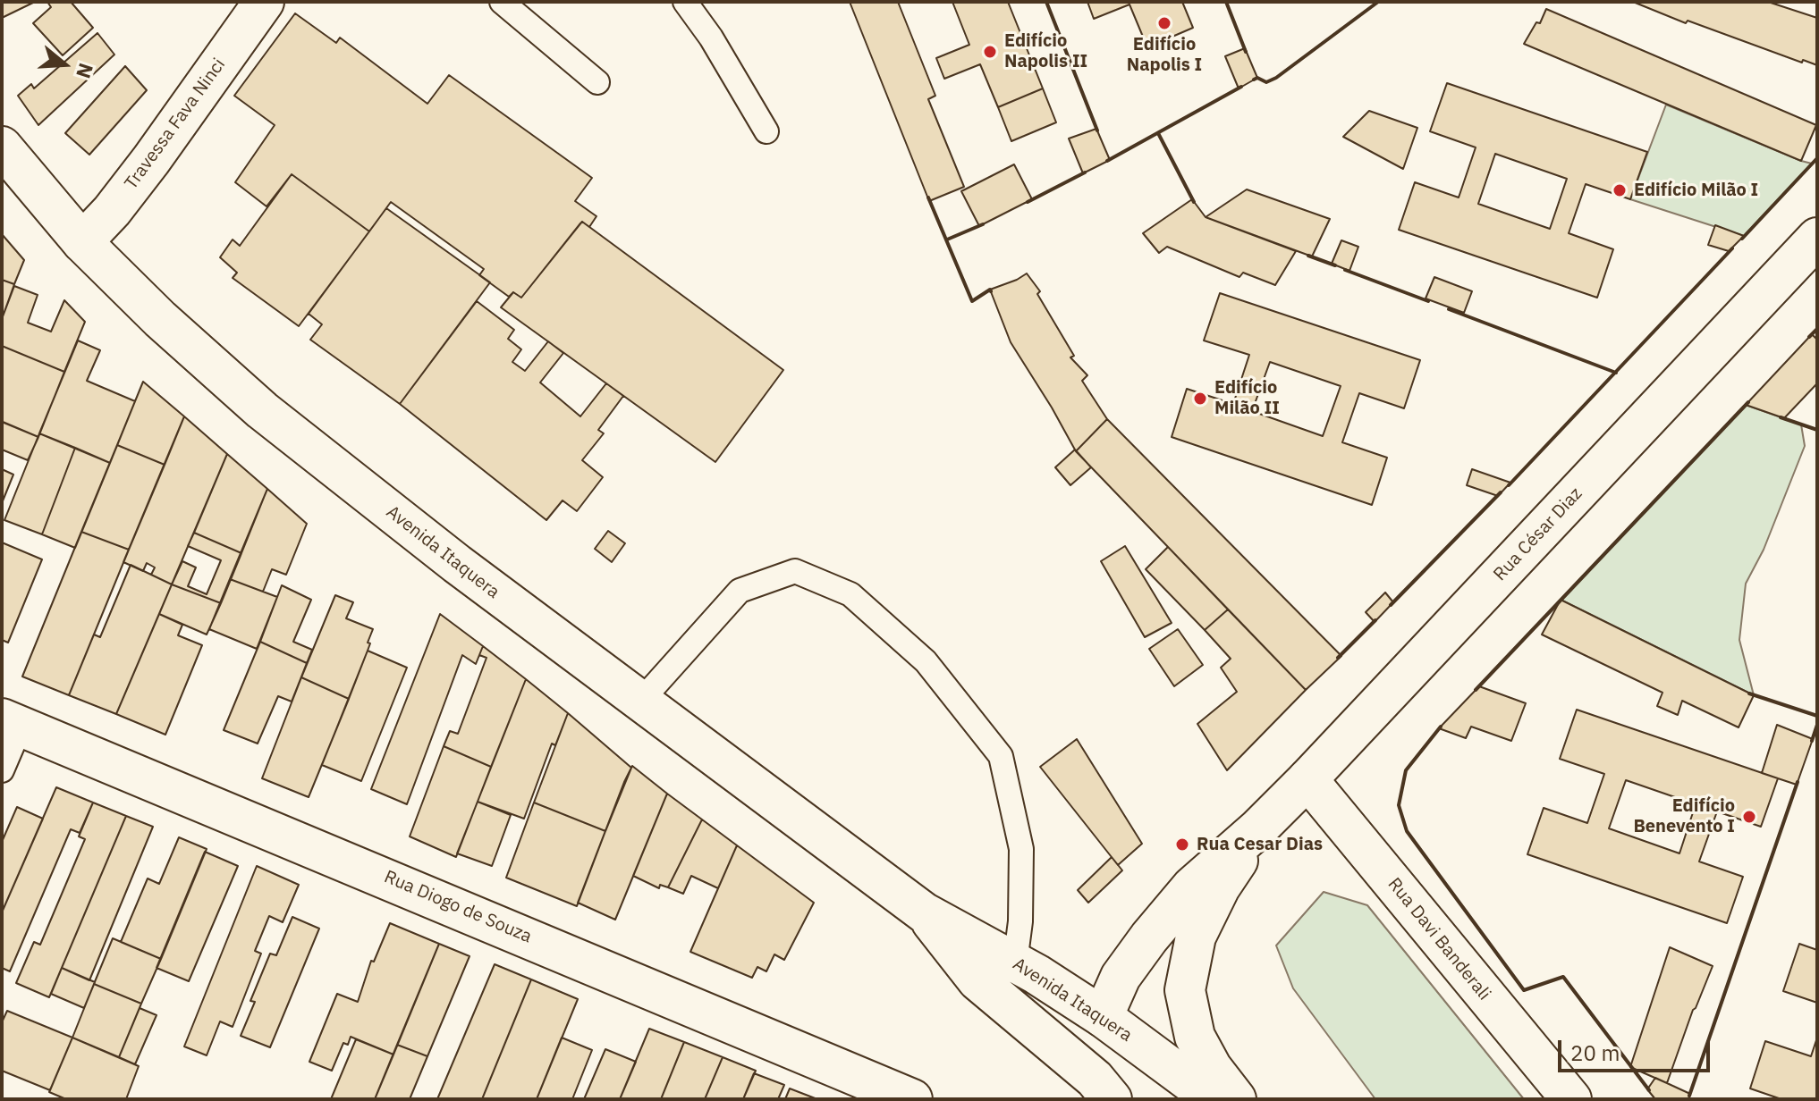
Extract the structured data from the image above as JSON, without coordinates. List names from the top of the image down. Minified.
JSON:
{"streets":{"street":["Travessa Fava Ninci","Rua César Diaz","Avenida Itaquera","Rua Diogo de Souza","Rua Davi Banderali"]},"crossings":[["Travessa Fava Ninci","Avenida Itaquera"],["Rua César Diaz","Avenida Itaquera"],["Rua César Diaz","Rua Davi Banderali"]],"places":["Edifício Napolis I","Edifício Napolis II","Edifício Milão I","Edifício Milão II","Edifício Benevento I","Rua Cesar Dias"],"scale_bar":"20 m","north":"right"}
